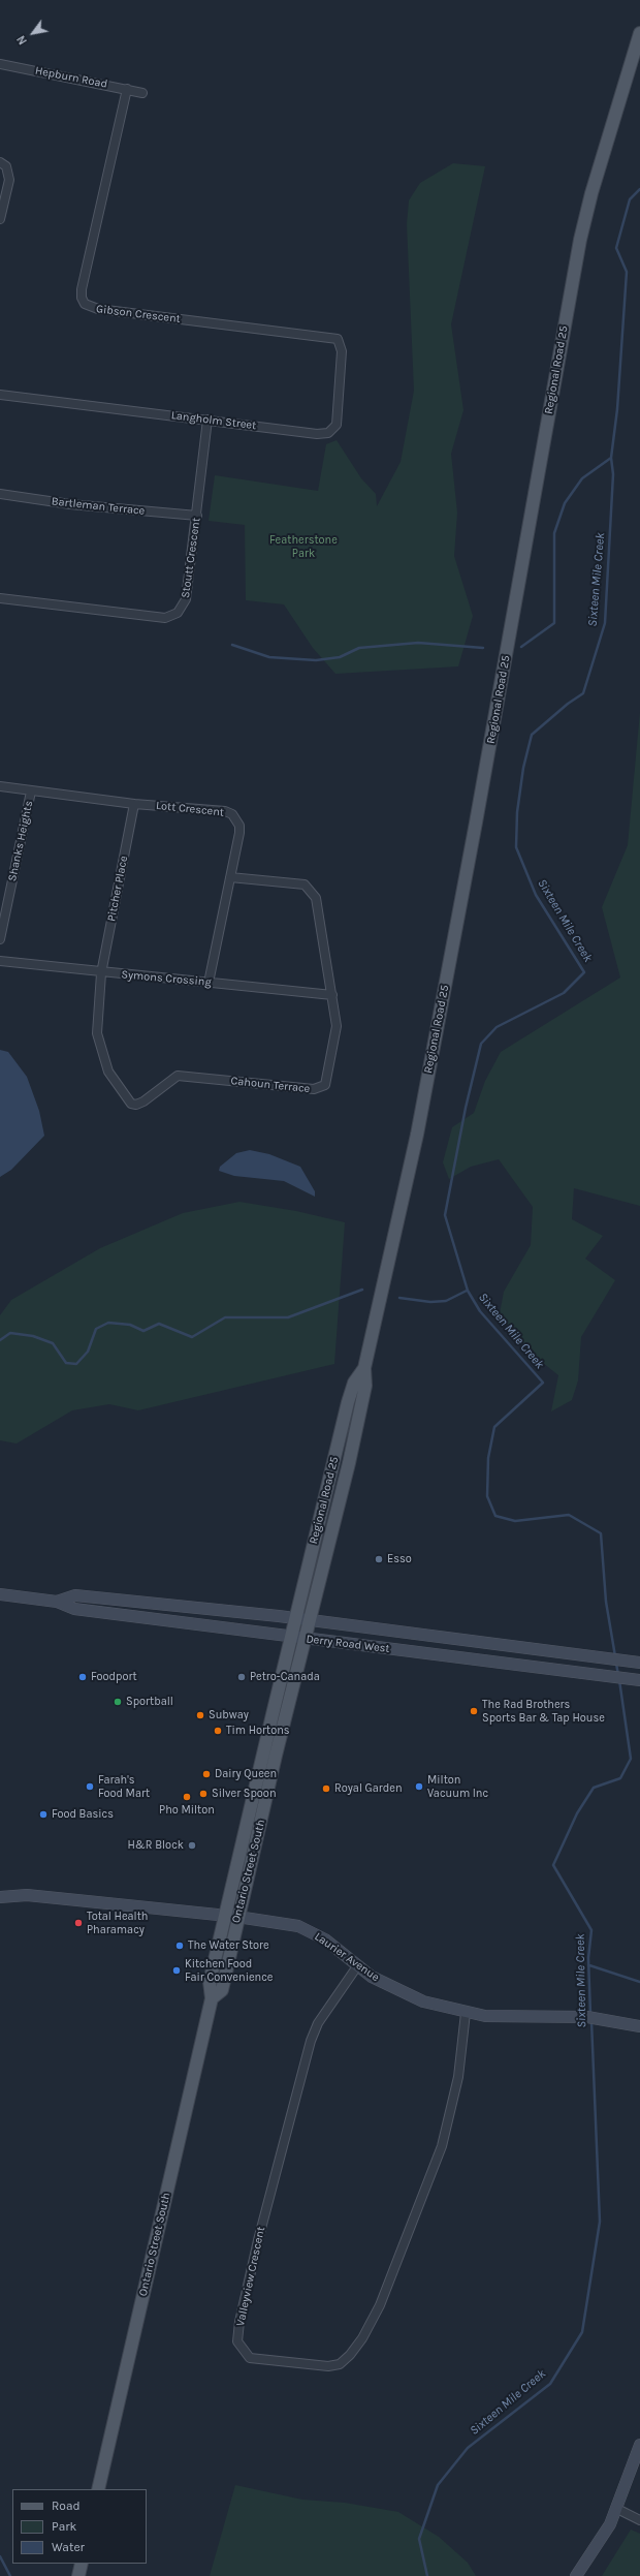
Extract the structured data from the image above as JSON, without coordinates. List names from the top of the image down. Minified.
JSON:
{"streets":{"main road":["Regional Road 25","Derry Road West","Ontario Street South","Laurier Avenue"],"street":["Hepburn Road","Gibson Crescent","Langholm Street","Bartleman Terrace","Stoutt Crescent","Lott Crescent","Shanks Heights","Pitcher Place","Symons Crossing","Cahoun Terrace","Valleyview Crescent"]},"crossings":[["Hepburn Road","Gibson Crescent"],["Gibson Crescent","Langholm Street"],["Regional Road 25","Derry Road West"],["Regional Road 25","Ontario Street South"],["Langholm Street","Stoutt Crescent"],["Bartleman Terrace","Stoutt Crescent"],["Lott Crescent","Shanks Heights"],["Lott Crescent","Pitcher Place"],["Lott Crescent","Symons Crossing"],["Lott Crescent","Cahoun Terrace"],["Pitcher Place","Symons Crossing"],["Pitcher Place","Cahoun Terrace"],["Symons Crossing","Cahoun Terrace"],["Derry Road West","Ontario Street South"],["Ontario Street South","Laurier Avenue"],["Laurier Avenue","Valleyview Crescent"]],"water":["Sixteen Mile Creek"],"parks":["Featherstone Park"],"places":["Esso","Foodport","Petro-Canada","Sportball","The Rad Brothers Sports Bar & Tap House","Subway","Tim Hortons","Dairy Queen","Farah's Food Mart","Milton Vacuum Inc","Royal Garden","Silver Spoon","Pho Milton","Food Basics","H&R Block","Total Health Pharamacy","The Water Store","Kitchen Food Fair Convenience"],"legend":["Road","Park","Water"],"north":"bottom left"}
